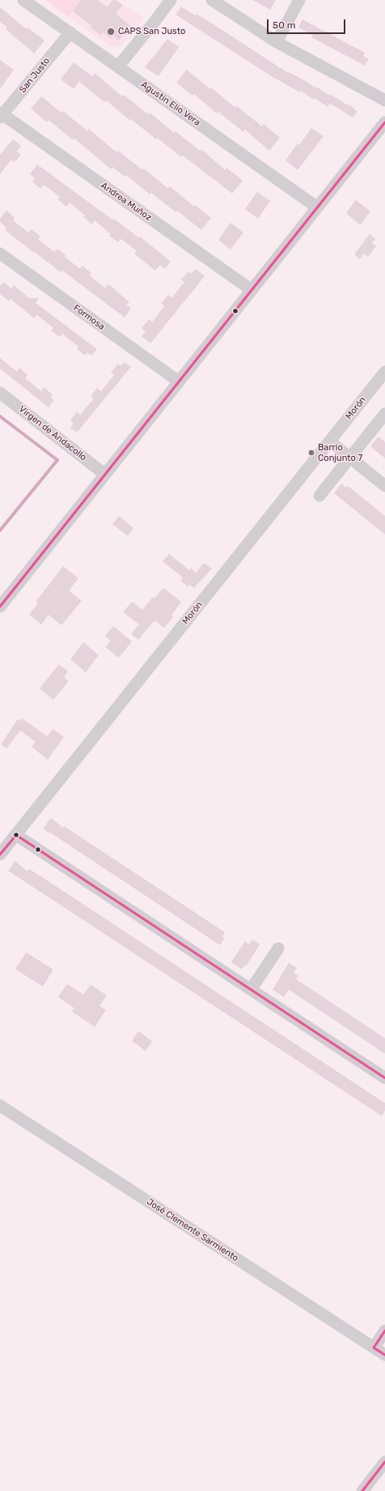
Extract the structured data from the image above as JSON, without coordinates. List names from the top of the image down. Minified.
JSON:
{"streets":{"street":["San Justo","Agustín Elio Vera","Andrea Muñoz","Formosa","Morón","Virgen de Andacollo","José Clemente Sarmiento"]},"crossings":[["San Justo","Agustín Elio Vera"],["San Justo","Andrea Muñoz"]],"places":["CAPS San Justo","Barrio Conjunto 7"],"scale_bar":"50 m"}
